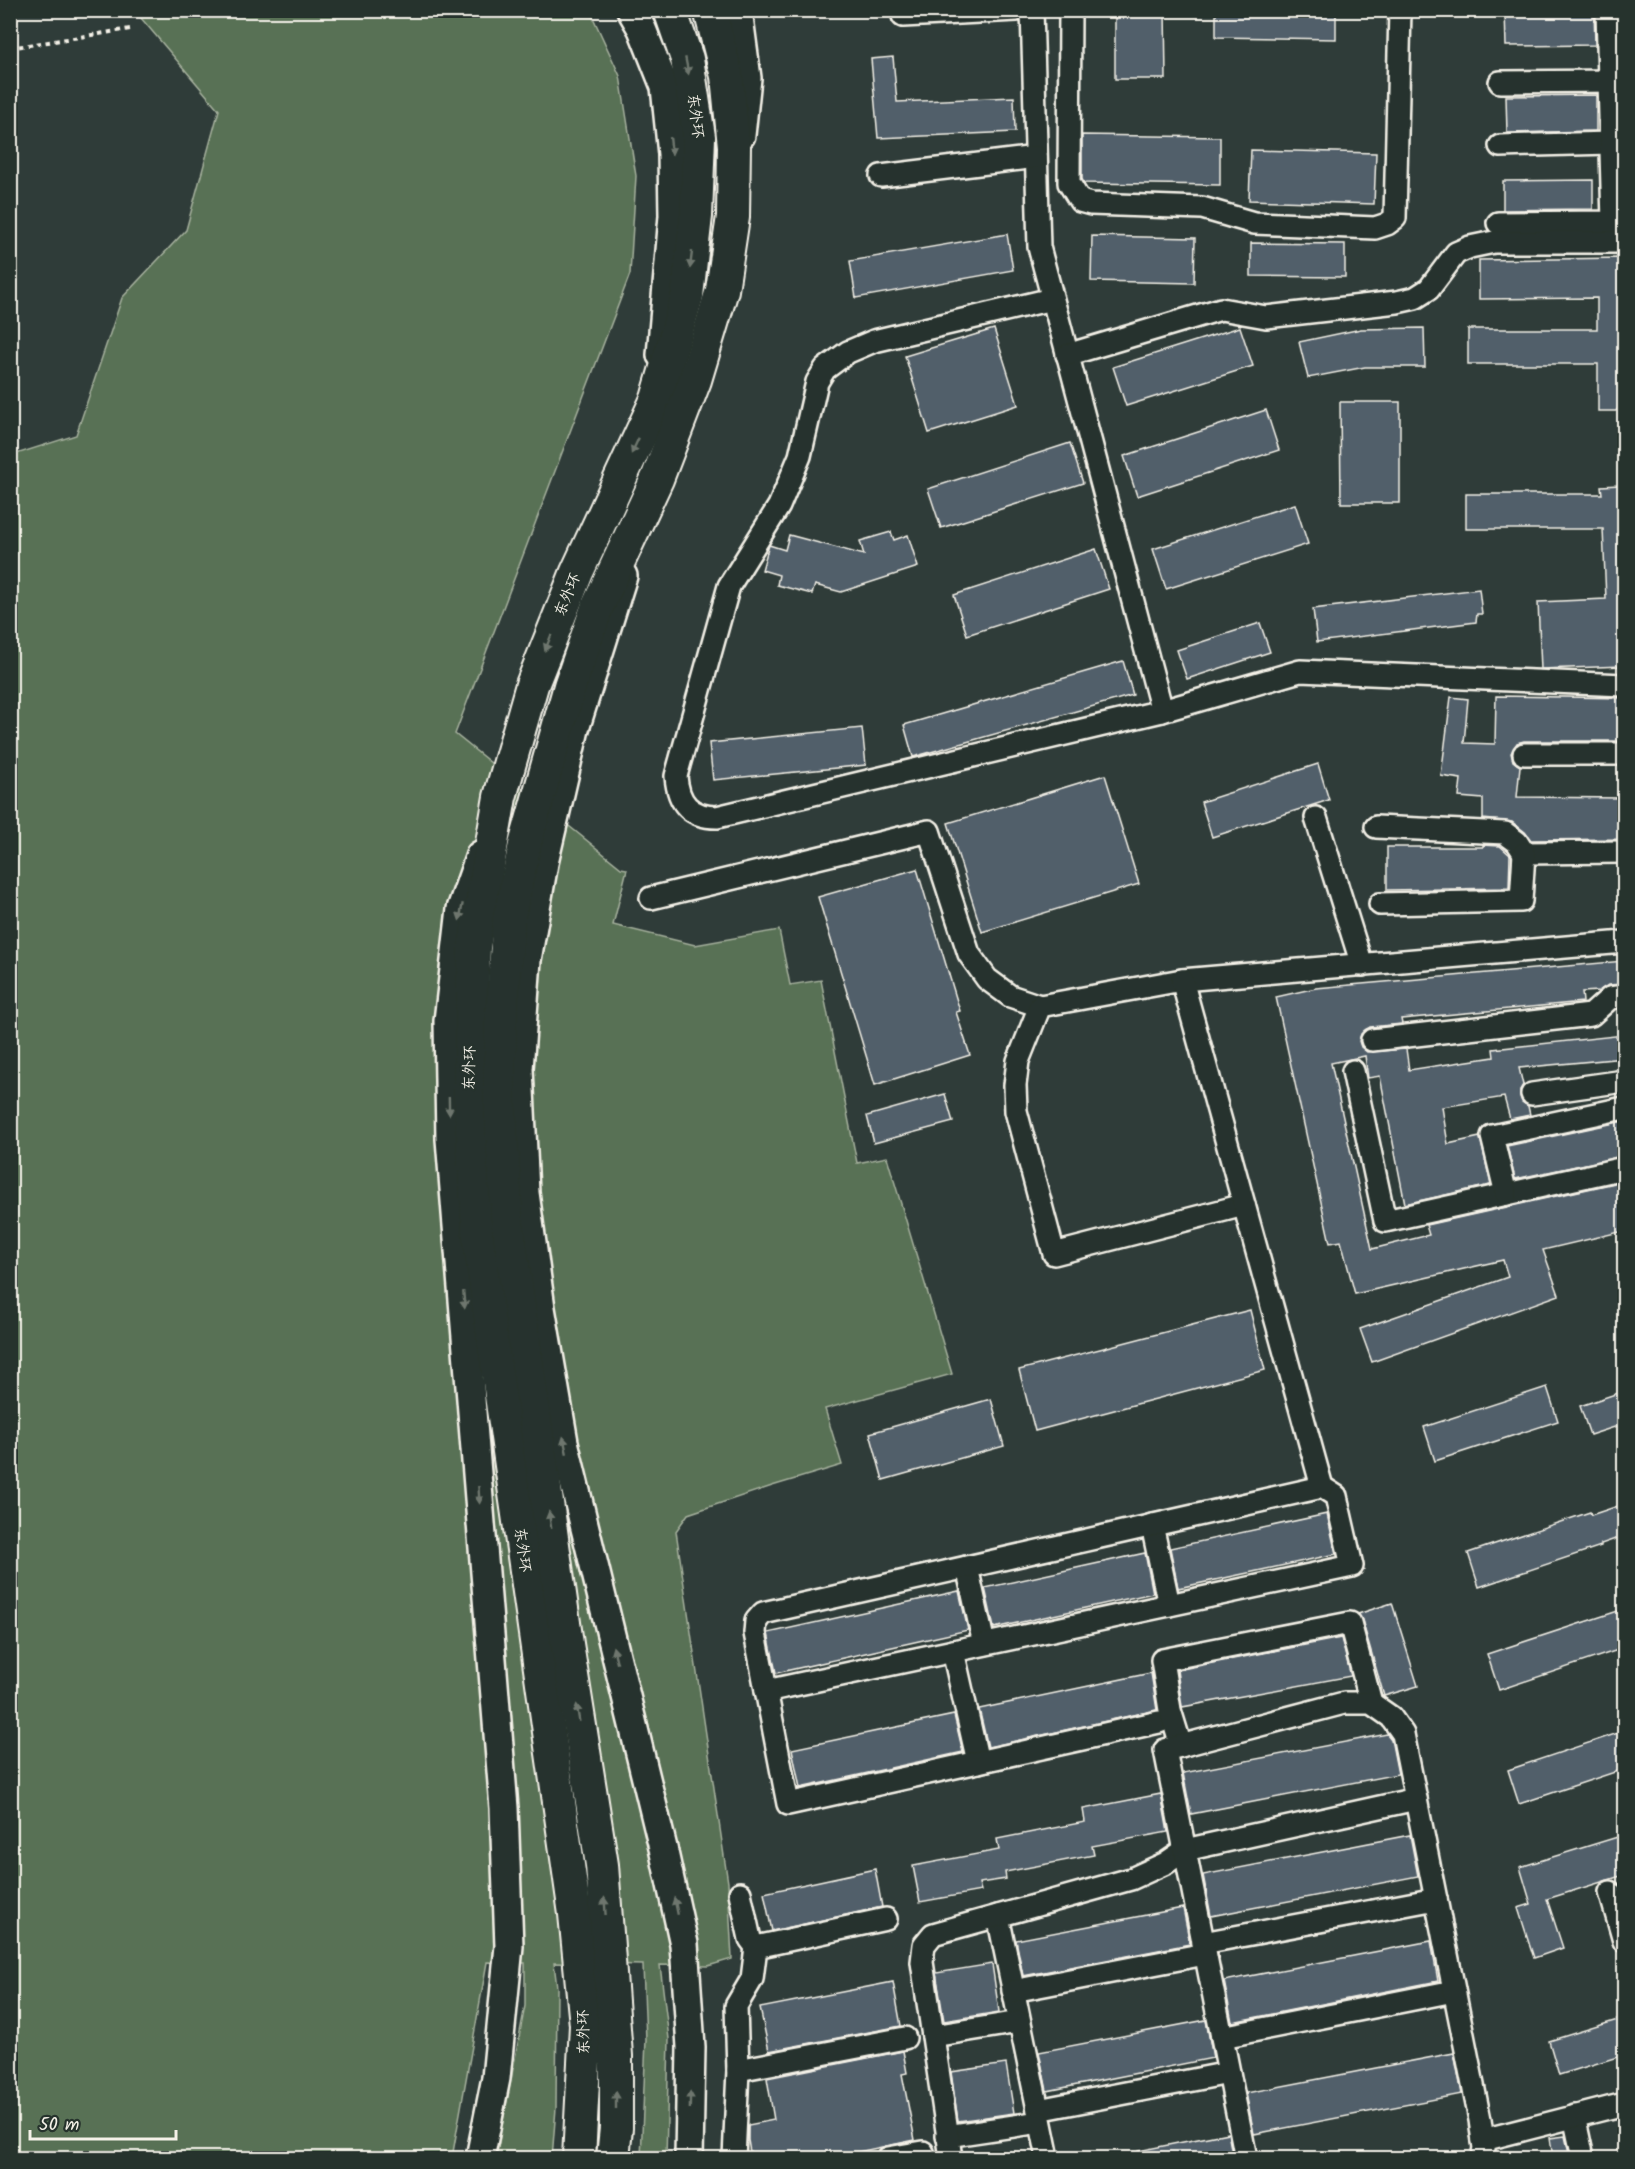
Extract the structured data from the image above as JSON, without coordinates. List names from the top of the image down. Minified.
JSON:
{"streets":{"highway":["东外环"]},"scale_bar":"50 m"}
